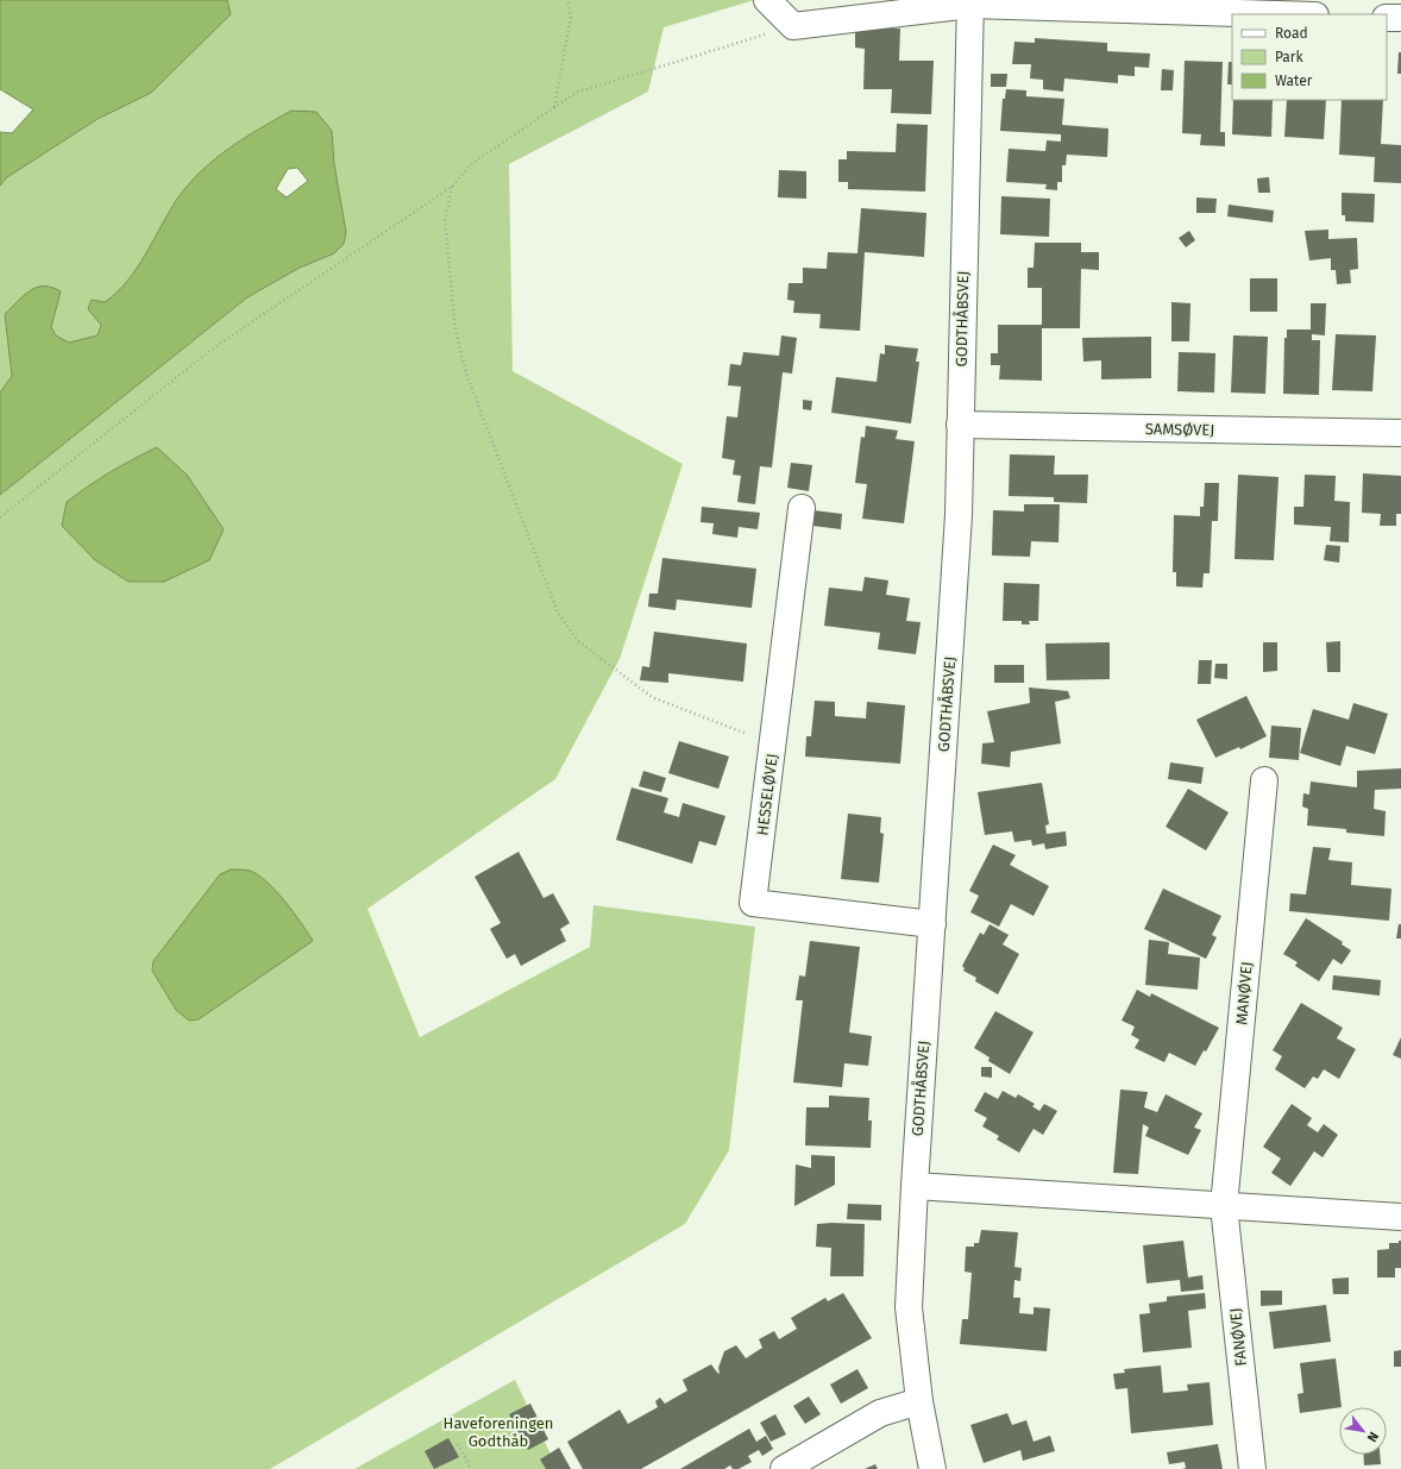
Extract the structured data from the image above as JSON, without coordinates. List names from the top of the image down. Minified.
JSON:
{"streets":{"street":["GODTHÅBSVEJ","SAMSØVEJ","HESSELØVEJ","MANØVEJ","FANØVEJ"]},"crossings":[["GODTHÅBSVEJ","SAMSØVEJ"],["GODTHÅBSVEJ","HESSELØVEJ"],["MANØVEJ","FANØVEJ"]],"parks":["Haveforeningen Godthåb"],"legend":["Road","Park","Water"],"north":"bottom right"}
